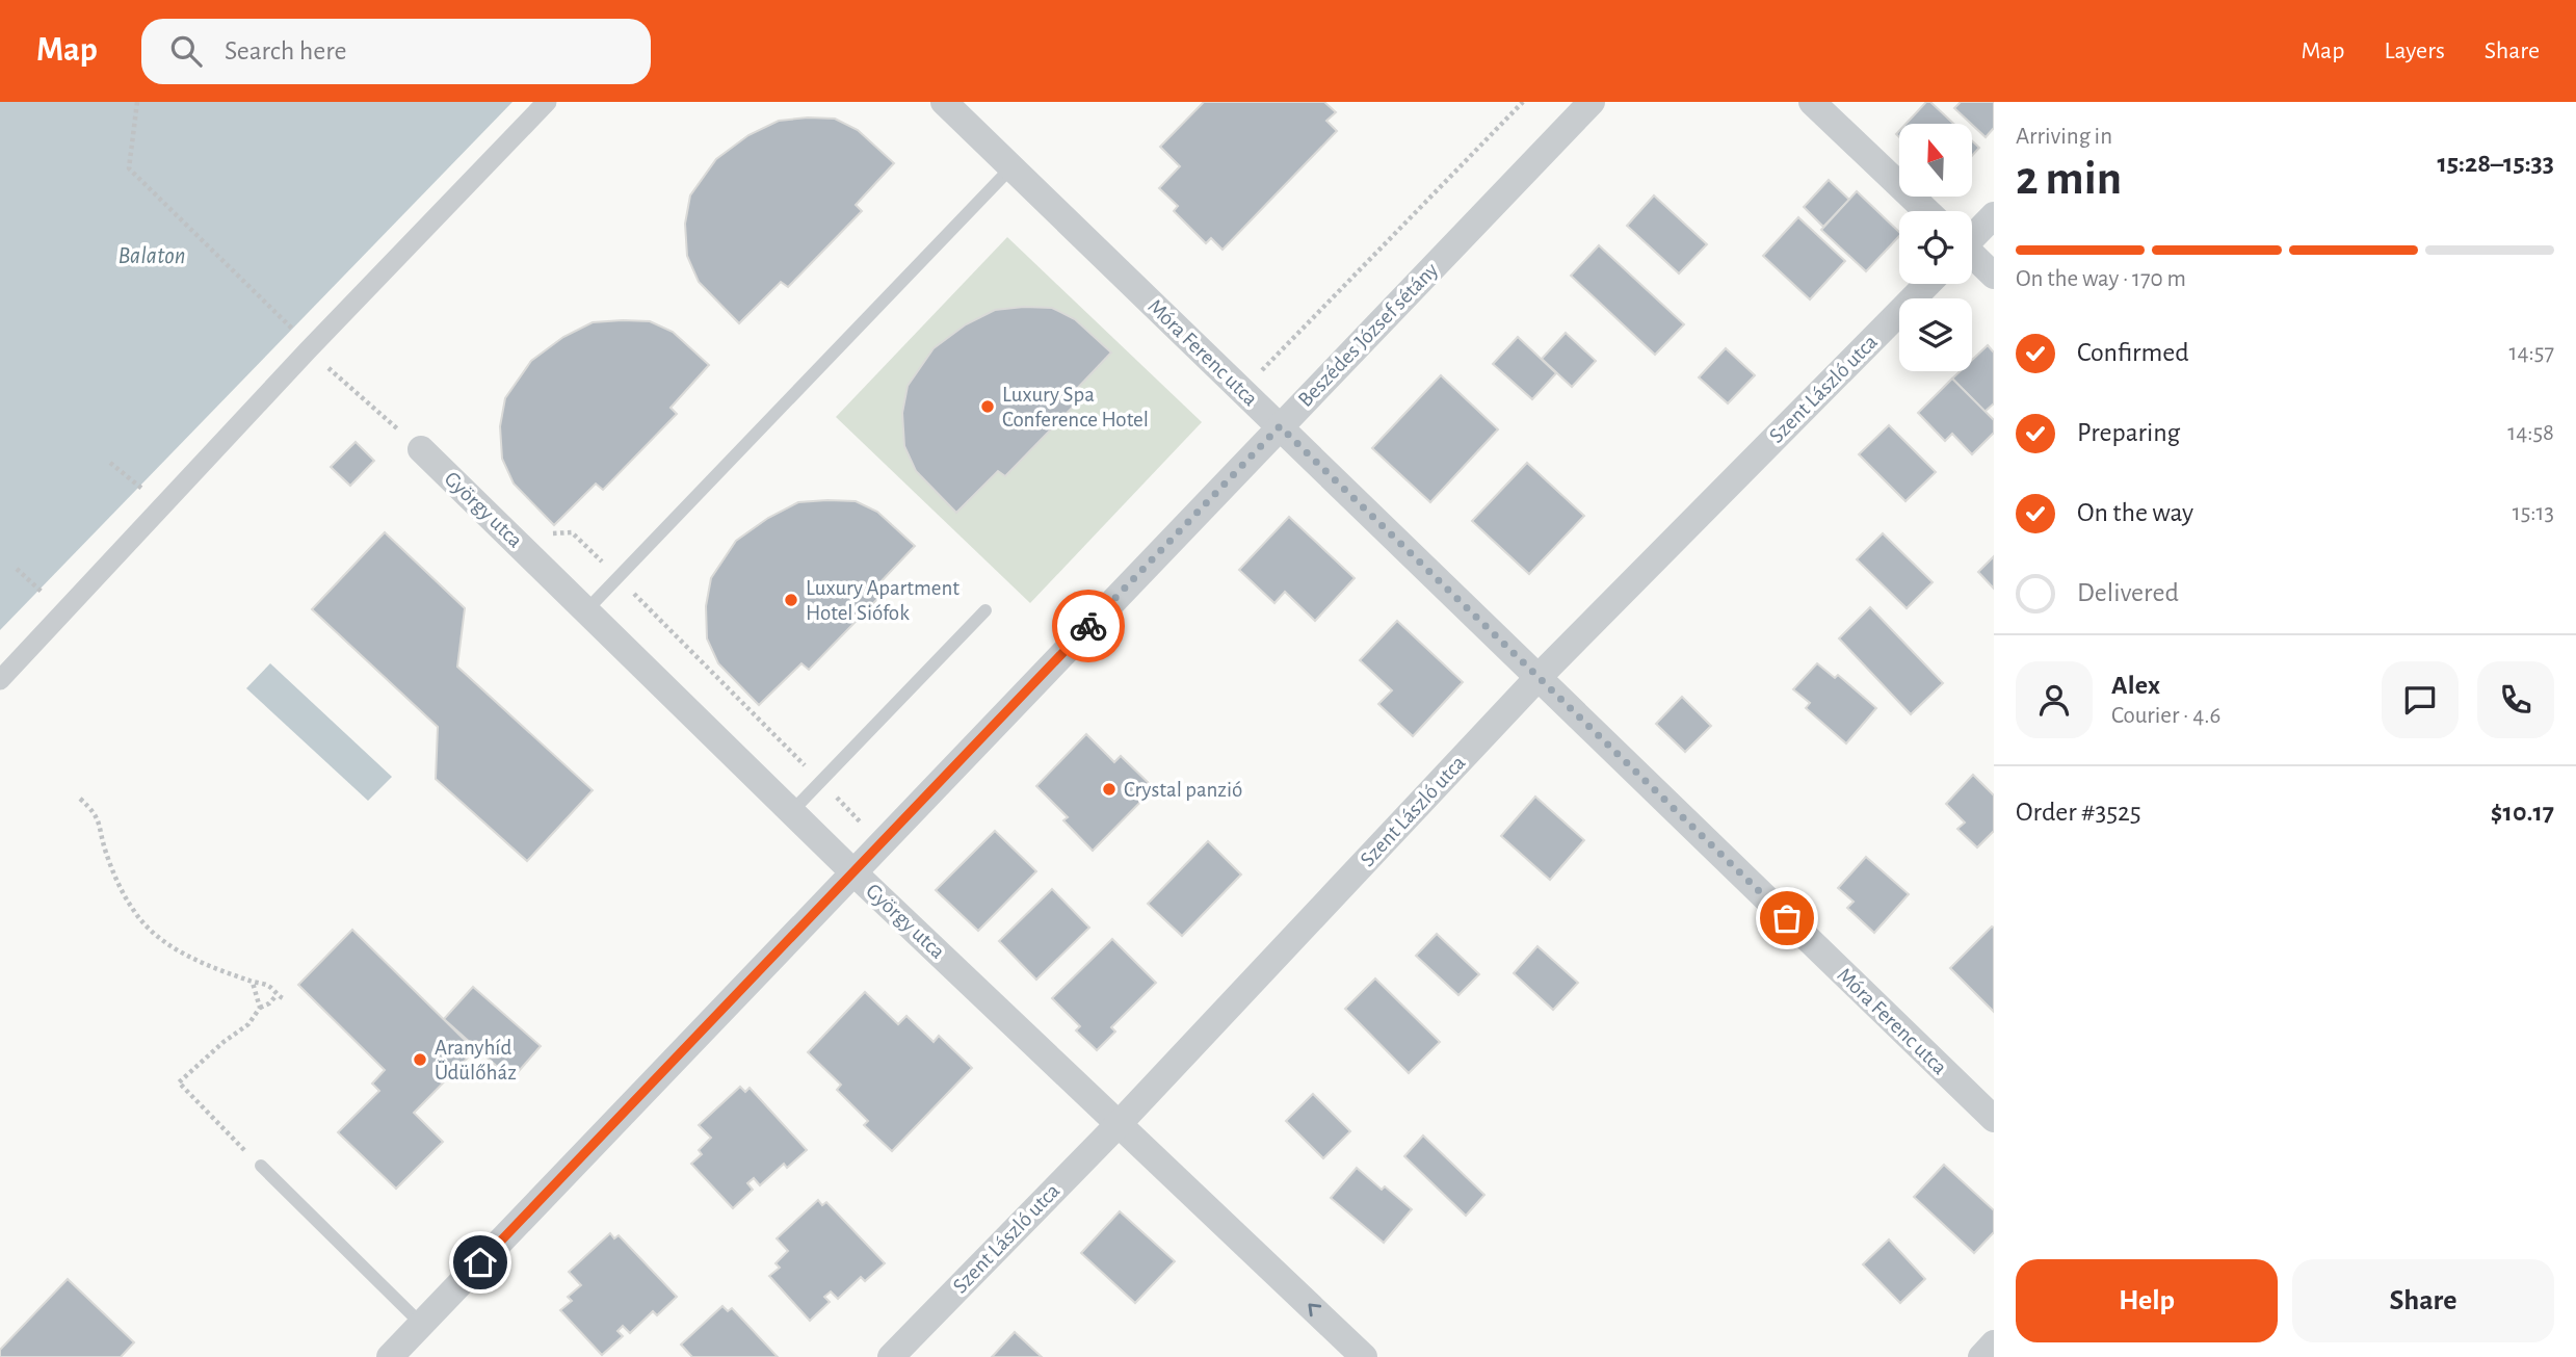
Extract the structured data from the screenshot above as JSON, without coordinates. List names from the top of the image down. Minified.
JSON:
{"streets":{"street":["Beszédes József sétány","Móra Ferenc utca","Szent László utca","György utca"]},"crossings":[["Beszédes József sétány","Móra Ferenc utca"],["Beszédes József sétány","György utca"],["Móra Ferenc utca","Szent László utca"],["Szent László utca","György utca"]],"water":["Balaton"],"places":["Luxury Spa Conference Hotel","Luxury Apartment Hotel Siófok","Crystal panzió","Aranyhíd Üdülőház"],"north":"top","page":{"header":"Map","search":"Search here","nav":["Map","Layers","Share"],"heading":["2 min","Arriving in","15:28–15:33"],"panel":["Alex","Courier · 4.6","Order #3525","$10.17"],"bar":"On the way · 170 m","list":[["Confirmed","14:57"],["Preparing","14:58"],["On the way","15:13"],"Delivered"],"buttons":["Help","Share"]}}
